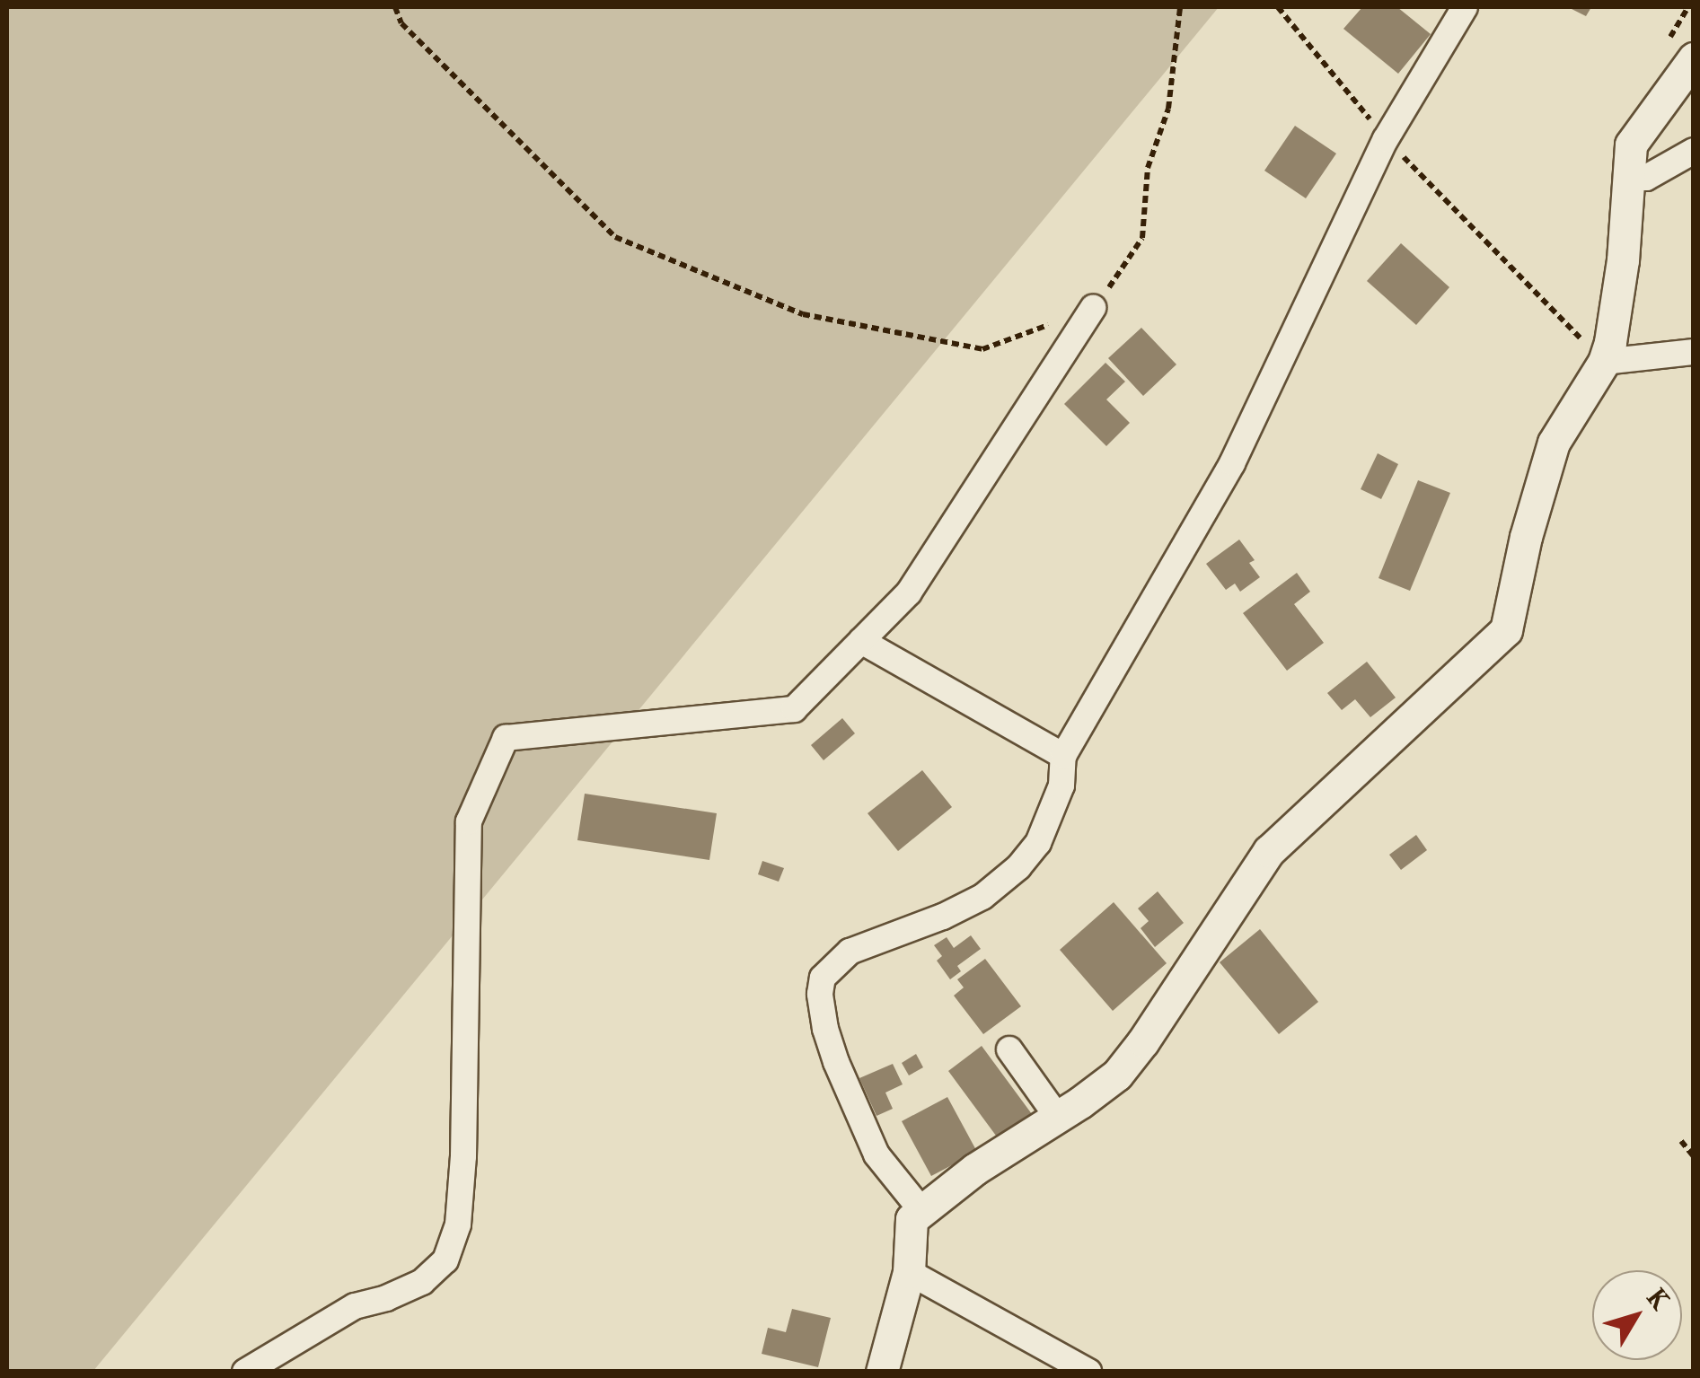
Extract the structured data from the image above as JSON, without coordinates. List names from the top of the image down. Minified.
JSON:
{"north":"top right"}
